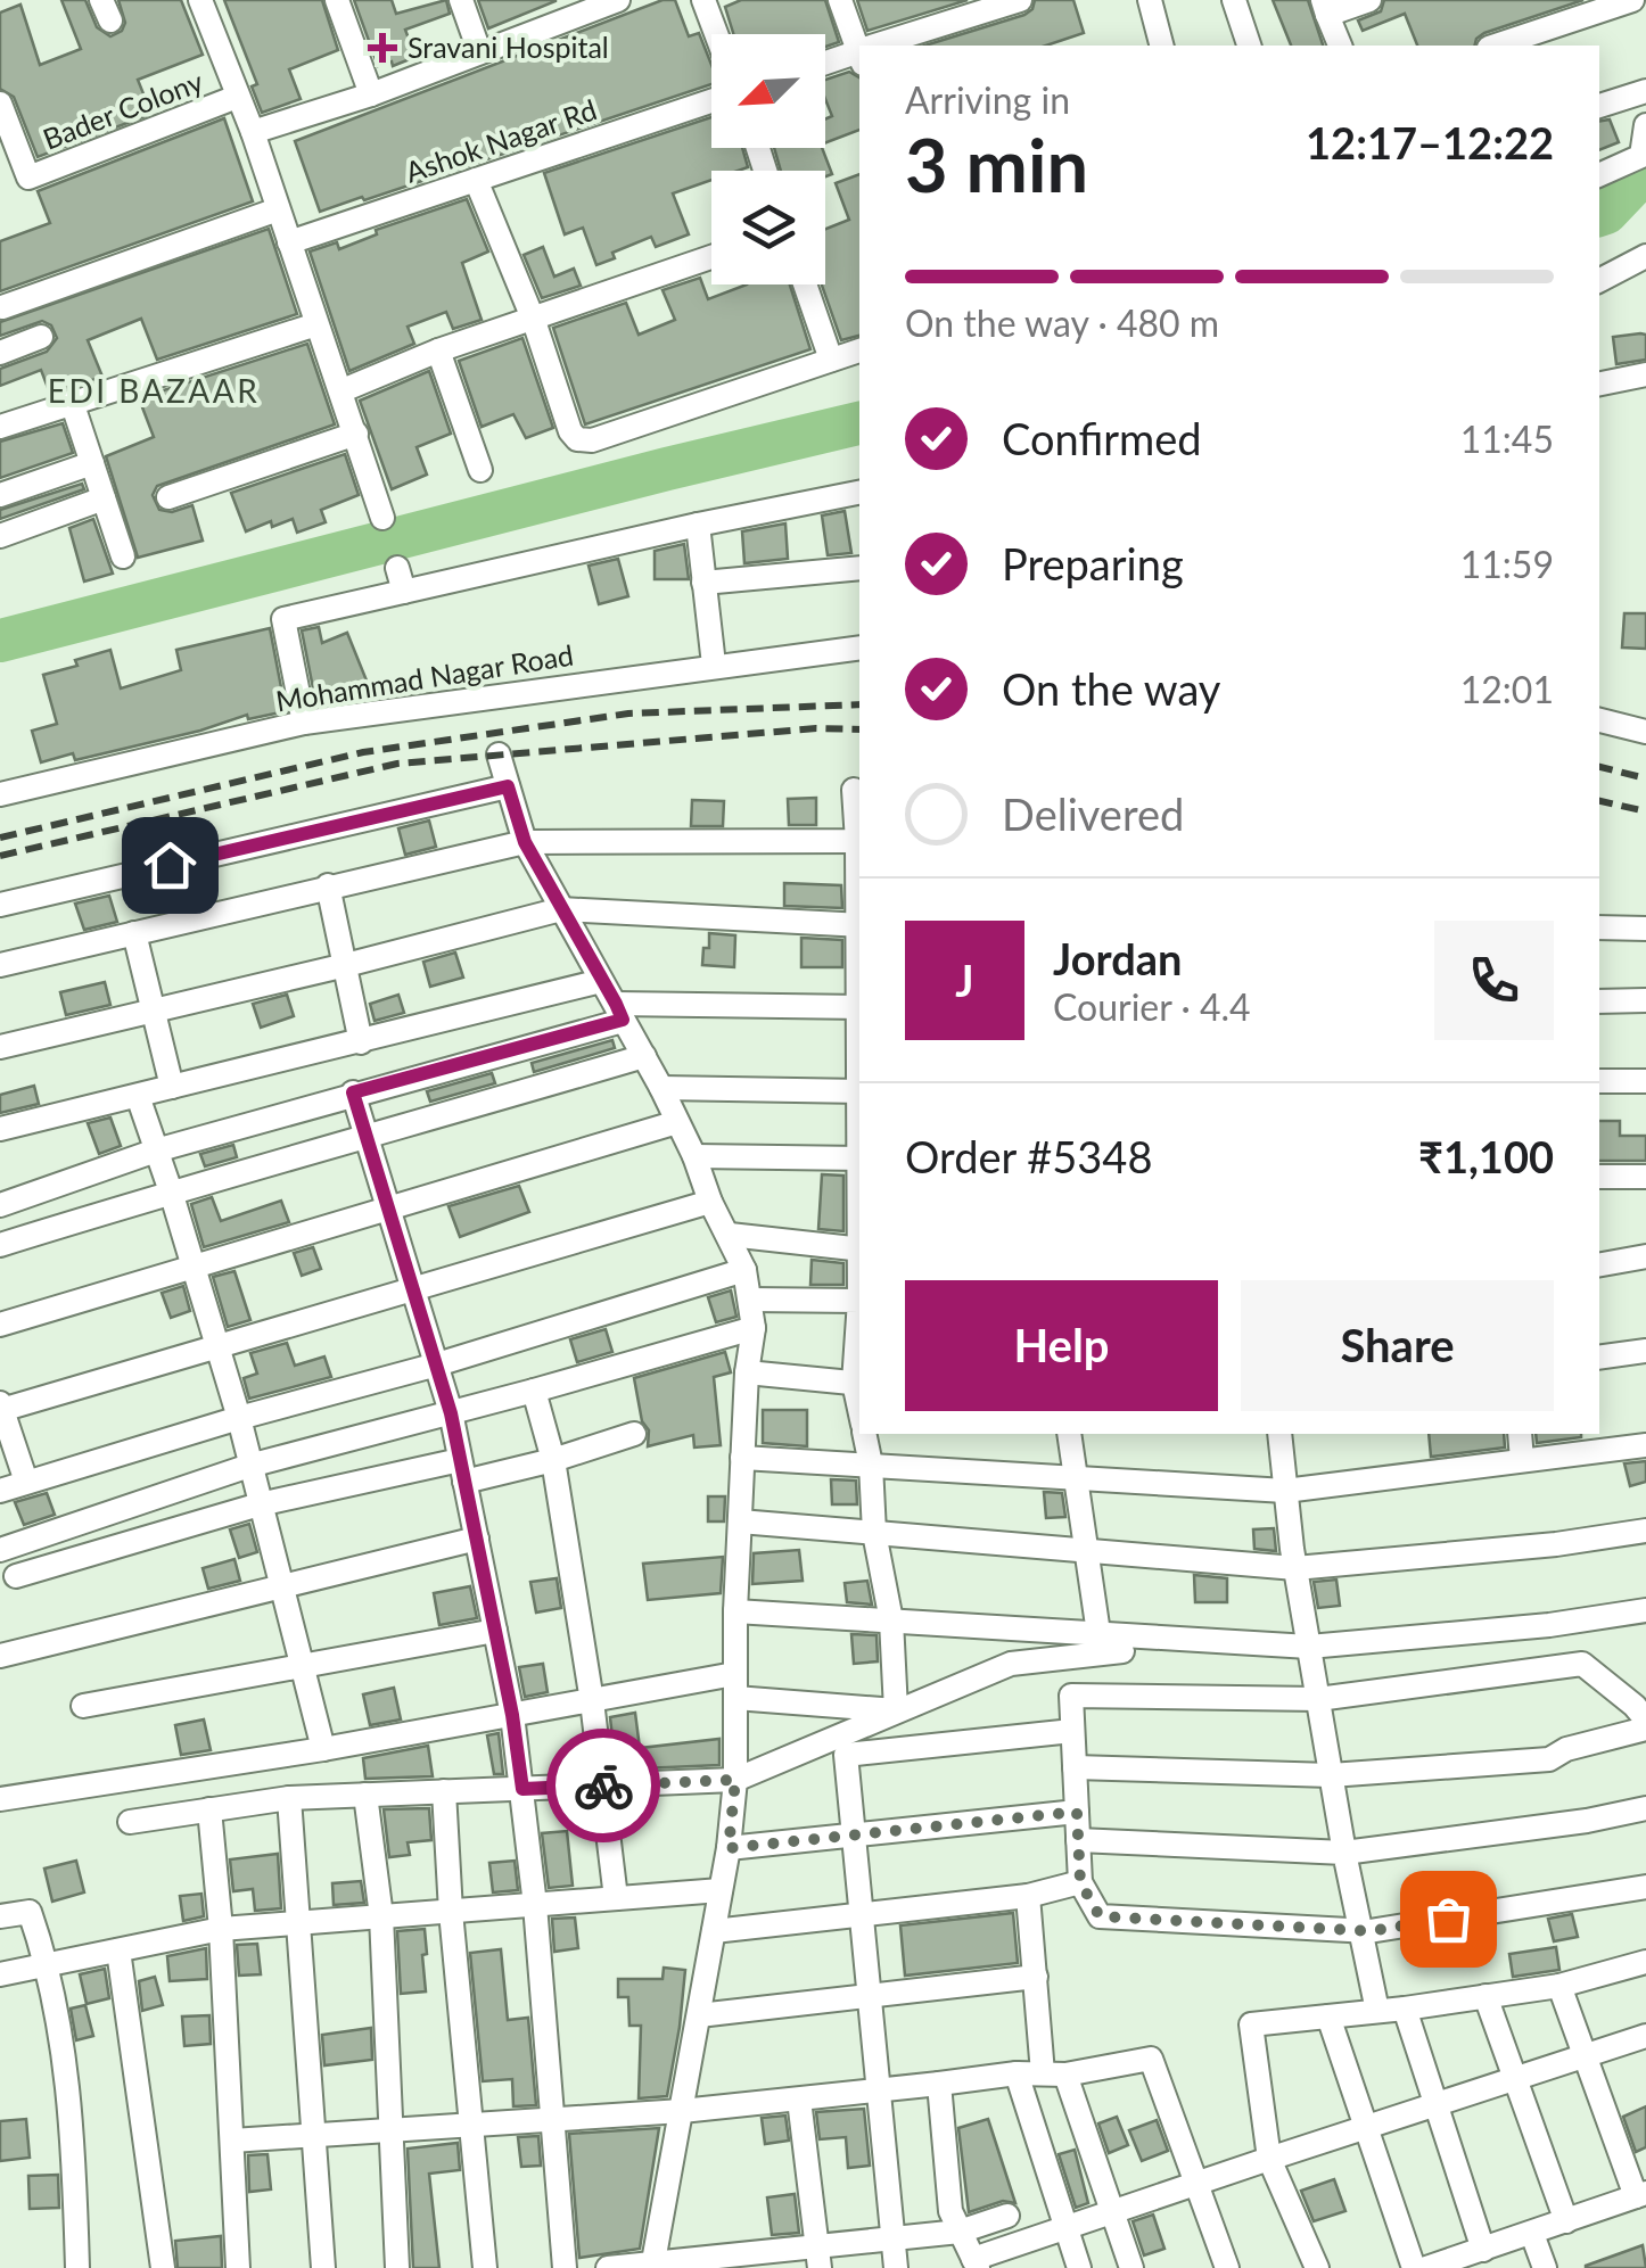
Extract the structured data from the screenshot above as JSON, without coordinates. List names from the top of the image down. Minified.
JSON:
{"streets":{"street":["Bader Colony","Ashok Nagar Rd","Mohammad Nagar Road"]},"districts":["EDI BAZAAR"],"places":{"health":["Sravani Hospital"]},"north":"bottom left","page":{"heading":["3 min","Arriving in","12:17–12:22"],"panel":["Jordan","Courier · 4.4","Order #5348","₹1,100"],"bar":"On the way · 480 m","list":[["Confirmed","11:45"],["Preparing","11:59"],["On the way","12:01"],"Delivered"],"round":"J","buttons":["Help","Share"]}}
